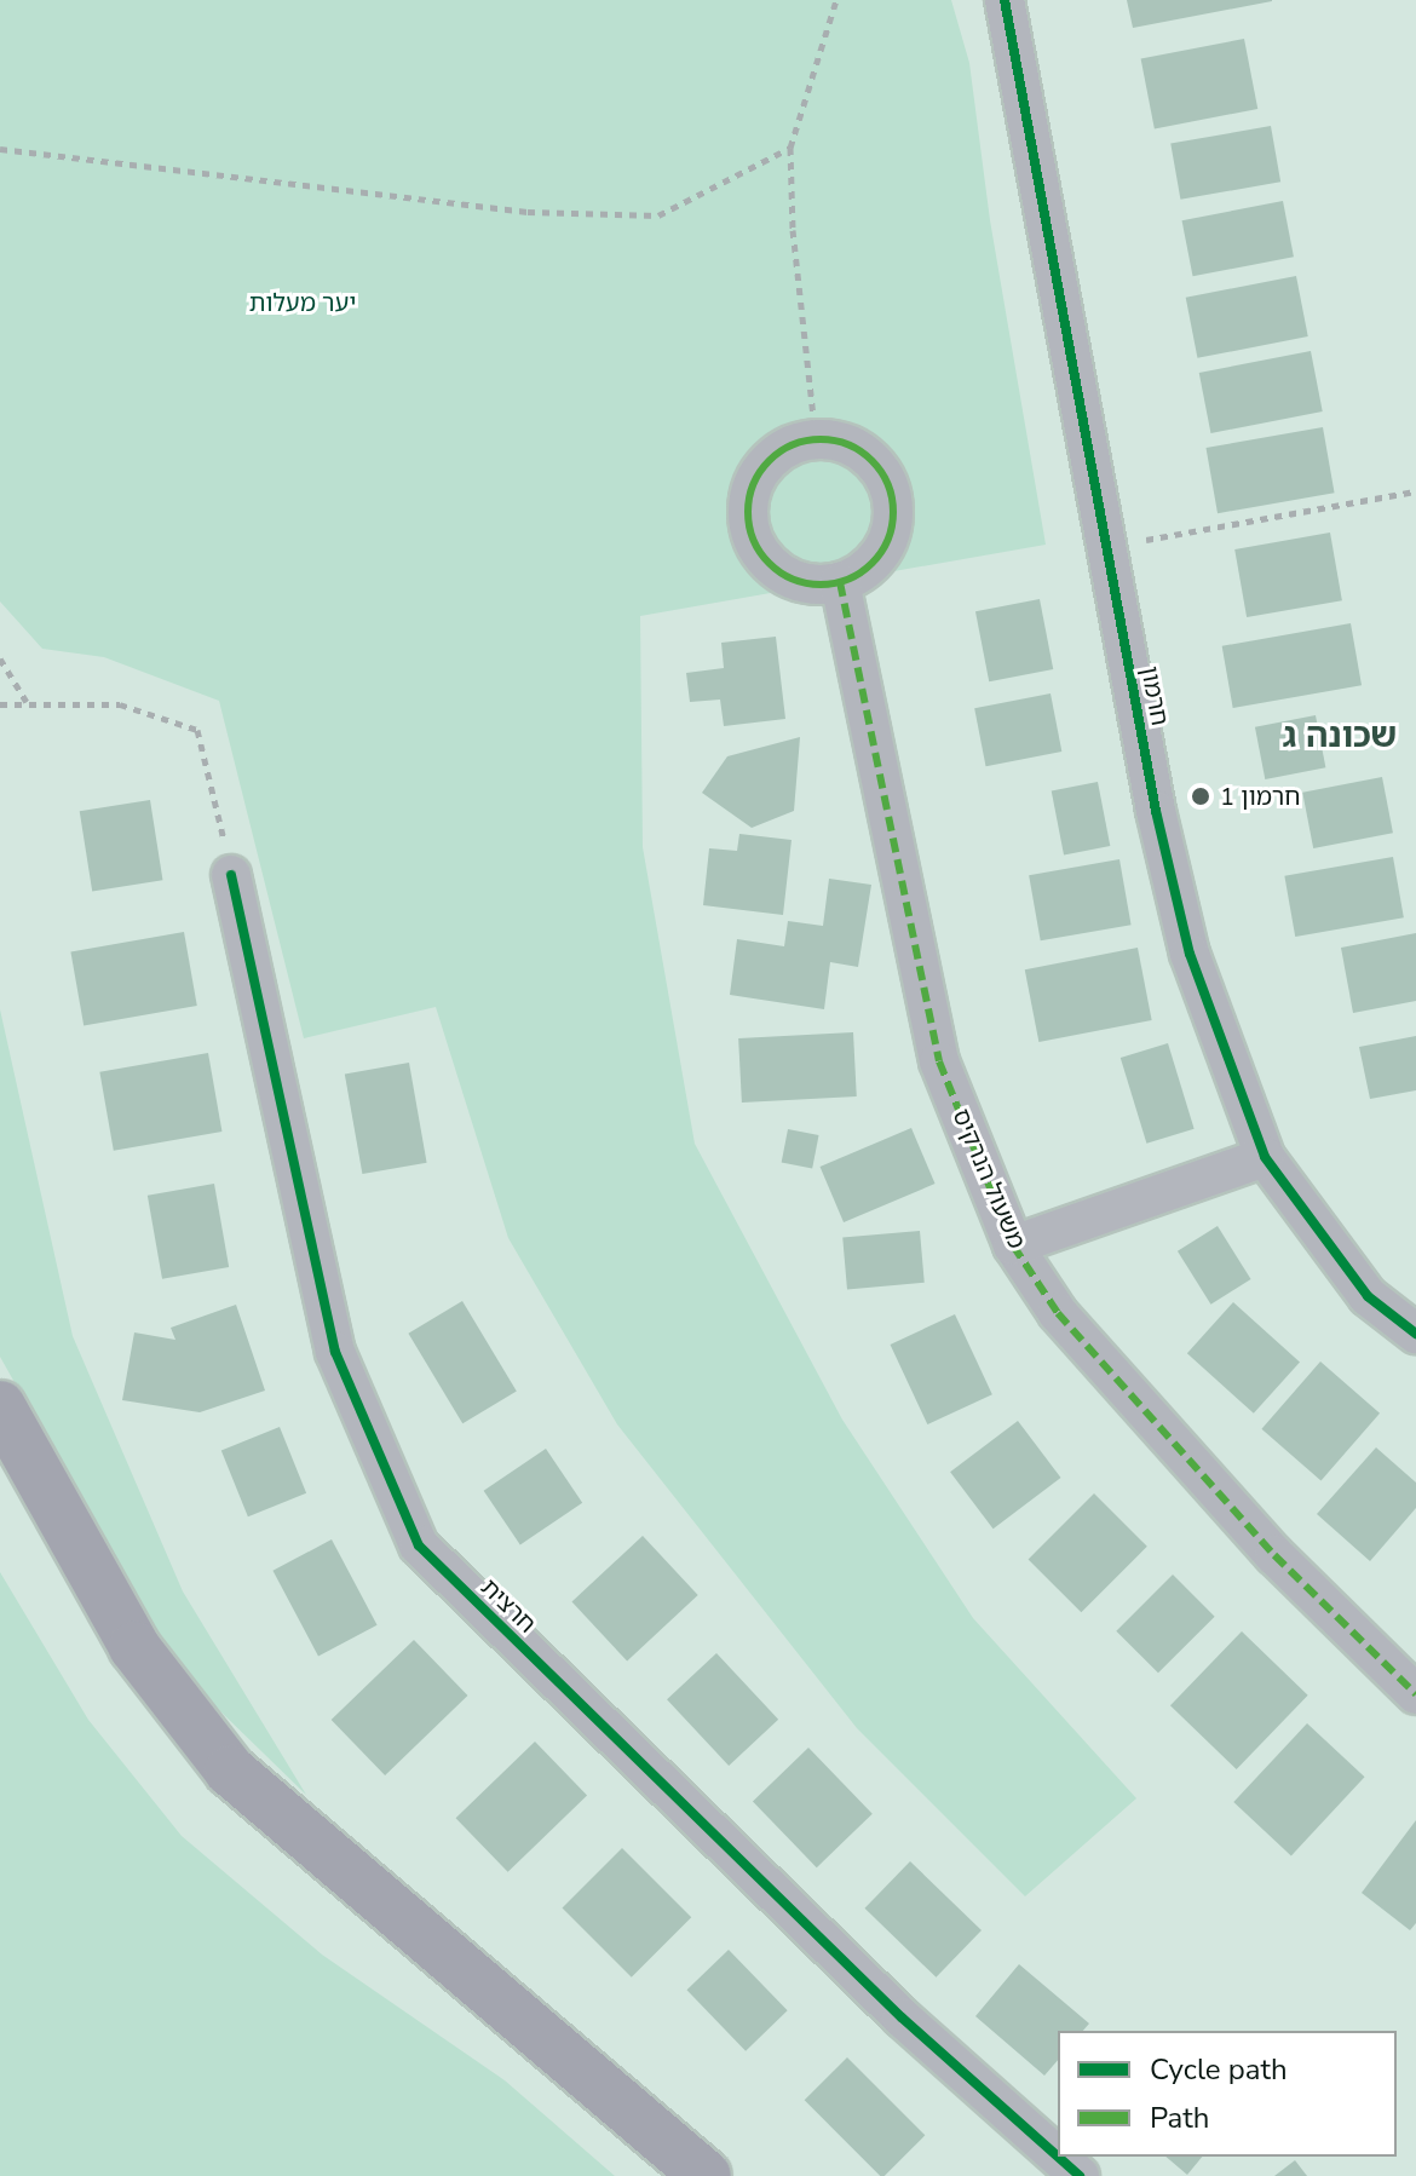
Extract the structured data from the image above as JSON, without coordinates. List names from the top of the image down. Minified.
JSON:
{"streets":{"street":["חרמון","משעול הנרקיס","חרצית"]},"districts":["שכונה ג"],"parks":["יער מעלות"],"places":["חרמון 1"],"legend":["Cycle path","Path"]}
